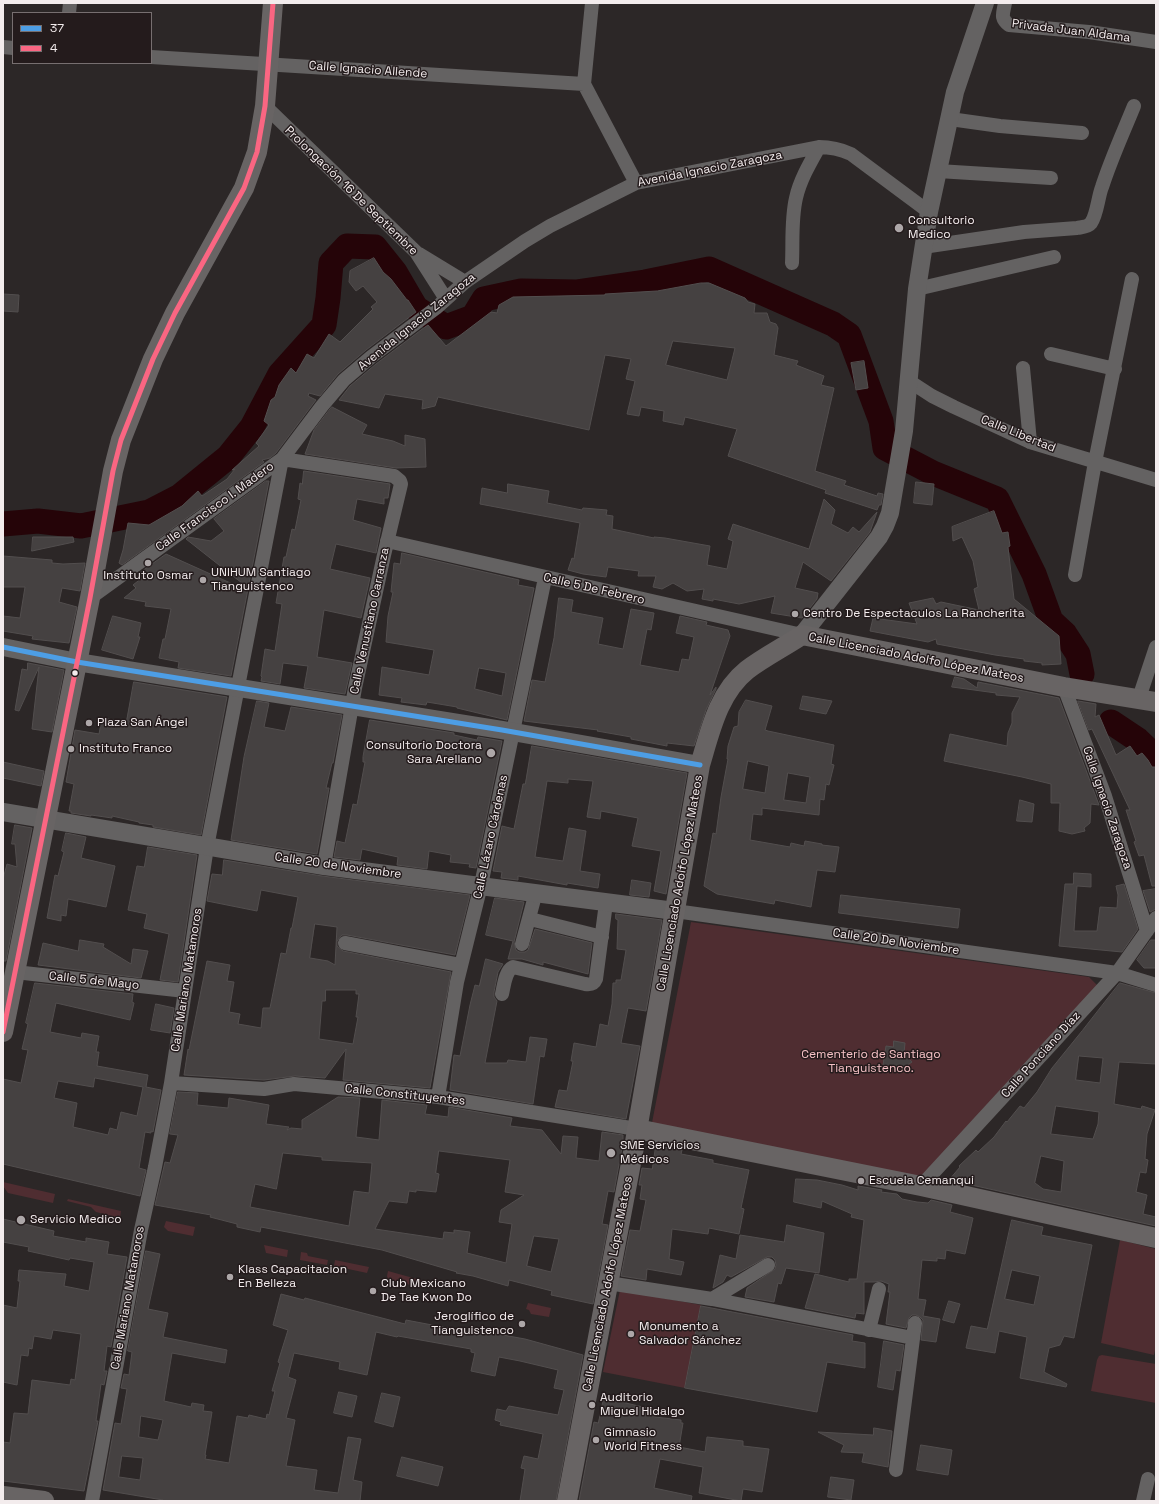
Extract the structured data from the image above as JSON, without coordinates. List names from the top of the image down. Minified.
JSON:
{"streets":{"main road":["Calle Licenciado Adolfo López Mateos"],"street":["Privada Juan Aldama","Calle Ignacio Allende","Avenida Ignacio Zaragoza","Prolongación 16 De Septiembre","Calle Libertad","Calle Francisco I. Madero","Calle 5 De Febrero","Calle Venustiano Carranza","Calle Ignacio Zaragoza","Calle Lázaro Cárdenas","Calle 20 de Noviembre","Calle 20 De Noviembre","Calle Mariano Matamoros","Calle 5 de Mayo","Calle Ponciano Díaz","Calle Constituyentes"]},"crossings":[["Avenida Ignacio Zaragoza","Prolongación 16 De Septiembre"],["Avenida Ignacio Zaragoza","Calle Francisco I. Madero"],["Avenida Ignacio Zaragoza","Calle Venustiano Carranza"],["Avenida Ignacio Zaragoza","Calle Mariano Matamoros"],["Calle Francisco I. Madero","Calle Venustiano Carranza"],["Calle Francisco I. Madero","Calle Mariano Matamoros"],["Calle 5 De Febrero","Calle Venustiano Carranza"],["Calle 5 De Febrero","Calle Licenciado Adolfo López Mateos"],["Calle 5 De Febrero","Calle Lázaro Cárdenas"],["Calle Venustiano Carranza","Calle 20 de Noviembre"],["Calle Venustiano Carranza","Calle Mariano Matamoros"],["Calle Licenciado Adolfo López Mateos","Calle Ignacio Zaragoza"],["Calle Licenciado Adolfo López Mateos","Calle 20 de Noviembre"],["Calle Licenciado Adolfo López Mateos","Calle 20 De Noviembre"],["Calle Licenciado Adolfo López Mateos","Calle Constituyentes"],["Calle Ignacio Zaragoza","Calle Ponciano Díaz"],["Calle Lázaro Cárdenas","Calle 20 de Noviembre"],["Calle Lázaro Cárdenas","Calle Constituyentes"],["Calle 20 de Noviembre","Calle 20 De Noviembre"],["Calle 20 de Noviembre","Calle Mariano Matamoros"],["Calle 20 De Noviembre","Calle Ponciano Díaz"],["Calle Mariano Matamoros","Calle 5 de Mayo"],["Calle Mariano Matamoros","Calle Constituyentes"]],"parks":["Cementerio de Santiago Tianguistenco."],"places":["Consultorio Medico","Instituto Osmar","UNIHUM Santiago Tianguistenco","Centro De Espectaculos La Rancherita","Plaza San Ángel","Instituto Franco","Consultorio Doctora Sara Arellano","SME Servicios Médicos","Escuela Cemanqui","Servicio Medico","Klass Capacitacion En Belleza","Club Mexicano De Tae Kwon Do","Jeroglífico de Tianguistenco","Monumento a Salvador Sánchez","Auditorio Miguel Hidalgo","Gimnasio World Fitness"],"lines":["transit line 4","transit line 37"],"legend":["37","4"]}
